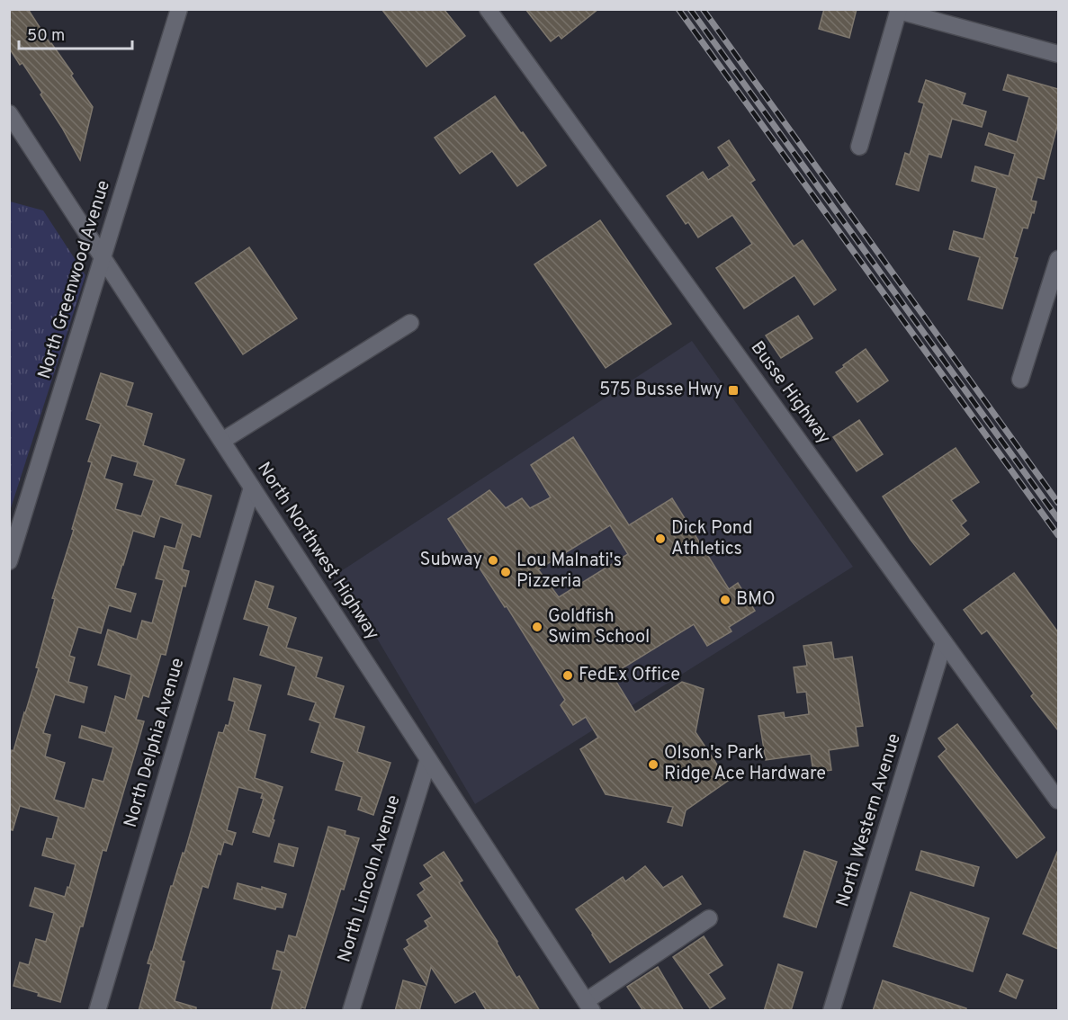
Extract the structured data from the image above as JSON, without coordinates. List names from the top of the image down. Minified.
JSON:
{"streets":{"street":["North Greenwood Avenue","Busse Highway","North Northwest Highway","North Delphia Avenue","North Western Avenue","North Lincoln Avenue"]},"crossings":[["North Greenwood Avenue","North Northwest Highway"],["Busse Highway","North Western Avenue"],["North Northwest Highway","North Delphia Avenue"],["North Northwest Highway","North Lincoln Avenue"]],"places":{"transit":["575 Busse Hwy"],"other":["Dick Pond Athletics","Subway","Lou Malnati's Pizzeria","BMO","Goldfish Swim School","FedEx Office","Olson's Park Ridge Ace Hardware"]},"scale_bar":"50 m"}
